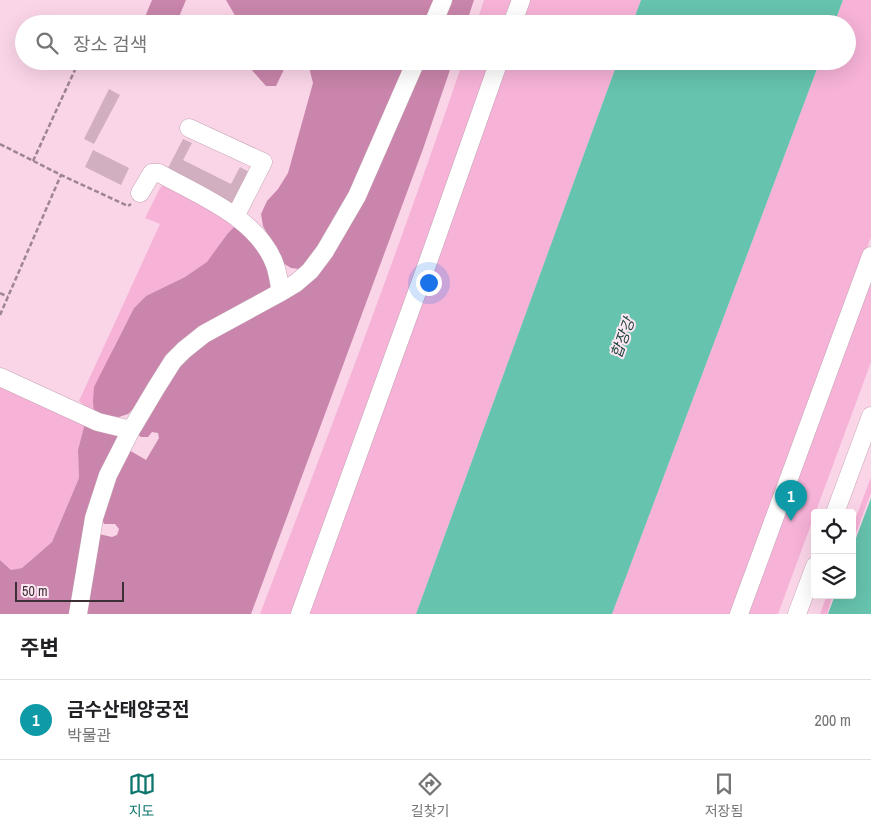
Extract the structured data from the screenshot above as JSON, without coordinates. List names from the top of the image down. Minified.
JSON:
{"water":["합장강"],"scale_bar":"50 m","page":{"search":"장소 검색","pins":"1","scale":"50 m","heading":"주변","list":[{"mark":"1","name":"금수산태양궁전","note":"박물관","value":"200 m"}],"nav":["지도","길찾기","저장됨"]}}
